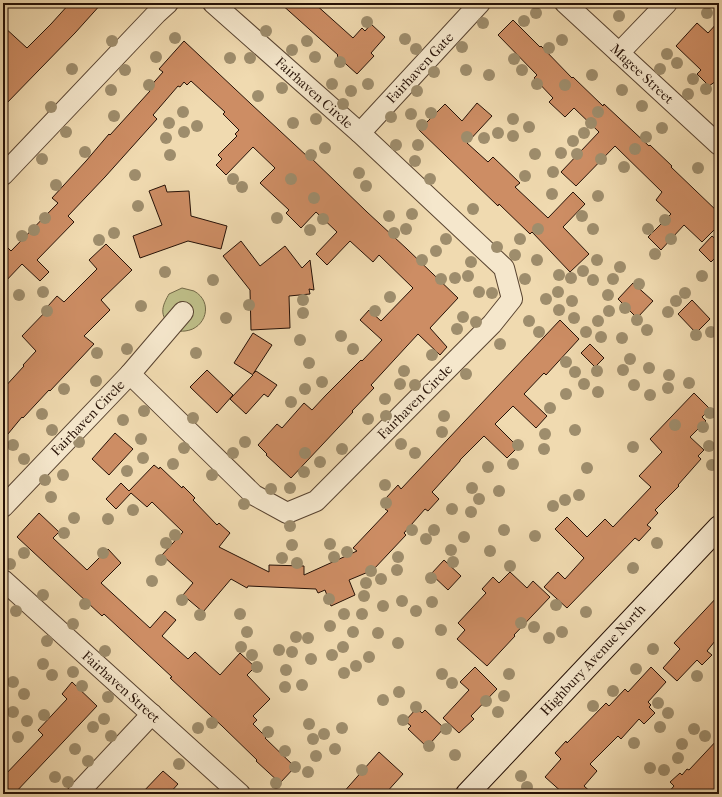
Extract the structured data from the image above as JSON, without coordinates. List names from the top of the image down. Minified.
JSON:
{"streets":{"main road":["Highbury Avenue North"],"street":["Fairhaven Gate","Magee Street","Fairhaven Circle","Fairhaven Street"]},"crossings":[["Fairhaven Gate","Fairhaven Circle"]]}
